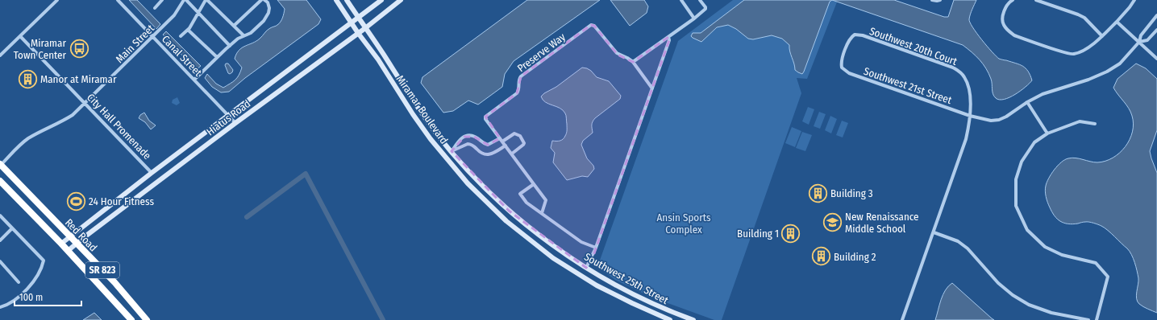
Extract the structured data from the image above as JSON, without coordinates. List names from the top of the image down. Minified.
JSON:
{"streets":{"highway":["Red Road","SR 823"],"street":["Main Street","Southwest 20th Court","Preserve Way","Canal Street","Southwest 21st Street","Miramar Boulevard","Hiatus Road","City Hall Promenade","Southwest 25th Street"]},"crossings":[["Main Street","Canal Street"],["Main Street","City Hall Promenade"],["Main Street","Red Road"],["Southwest 20th Court","Southwest 21st Street"],["Canal Street","Hiatus Road"],["Miramar Boulevard","Hiatus Road"],["Miramar Boulevard","Southwest 25th Street"],["Hiatus Road","City Hall Promenade"],["Hiatus Road","Red Road"]],"parks":["Ansin Sports Complex"],"places":{"bus stop":["Miramar Town Center"],"building":["Manor at Miramar","Building 3","Building 1","Building 2"],"sports":["24 Hour Fitness"],"school or university":["New Renaissance Middle School"]},"scale_bar":"100 m"}
